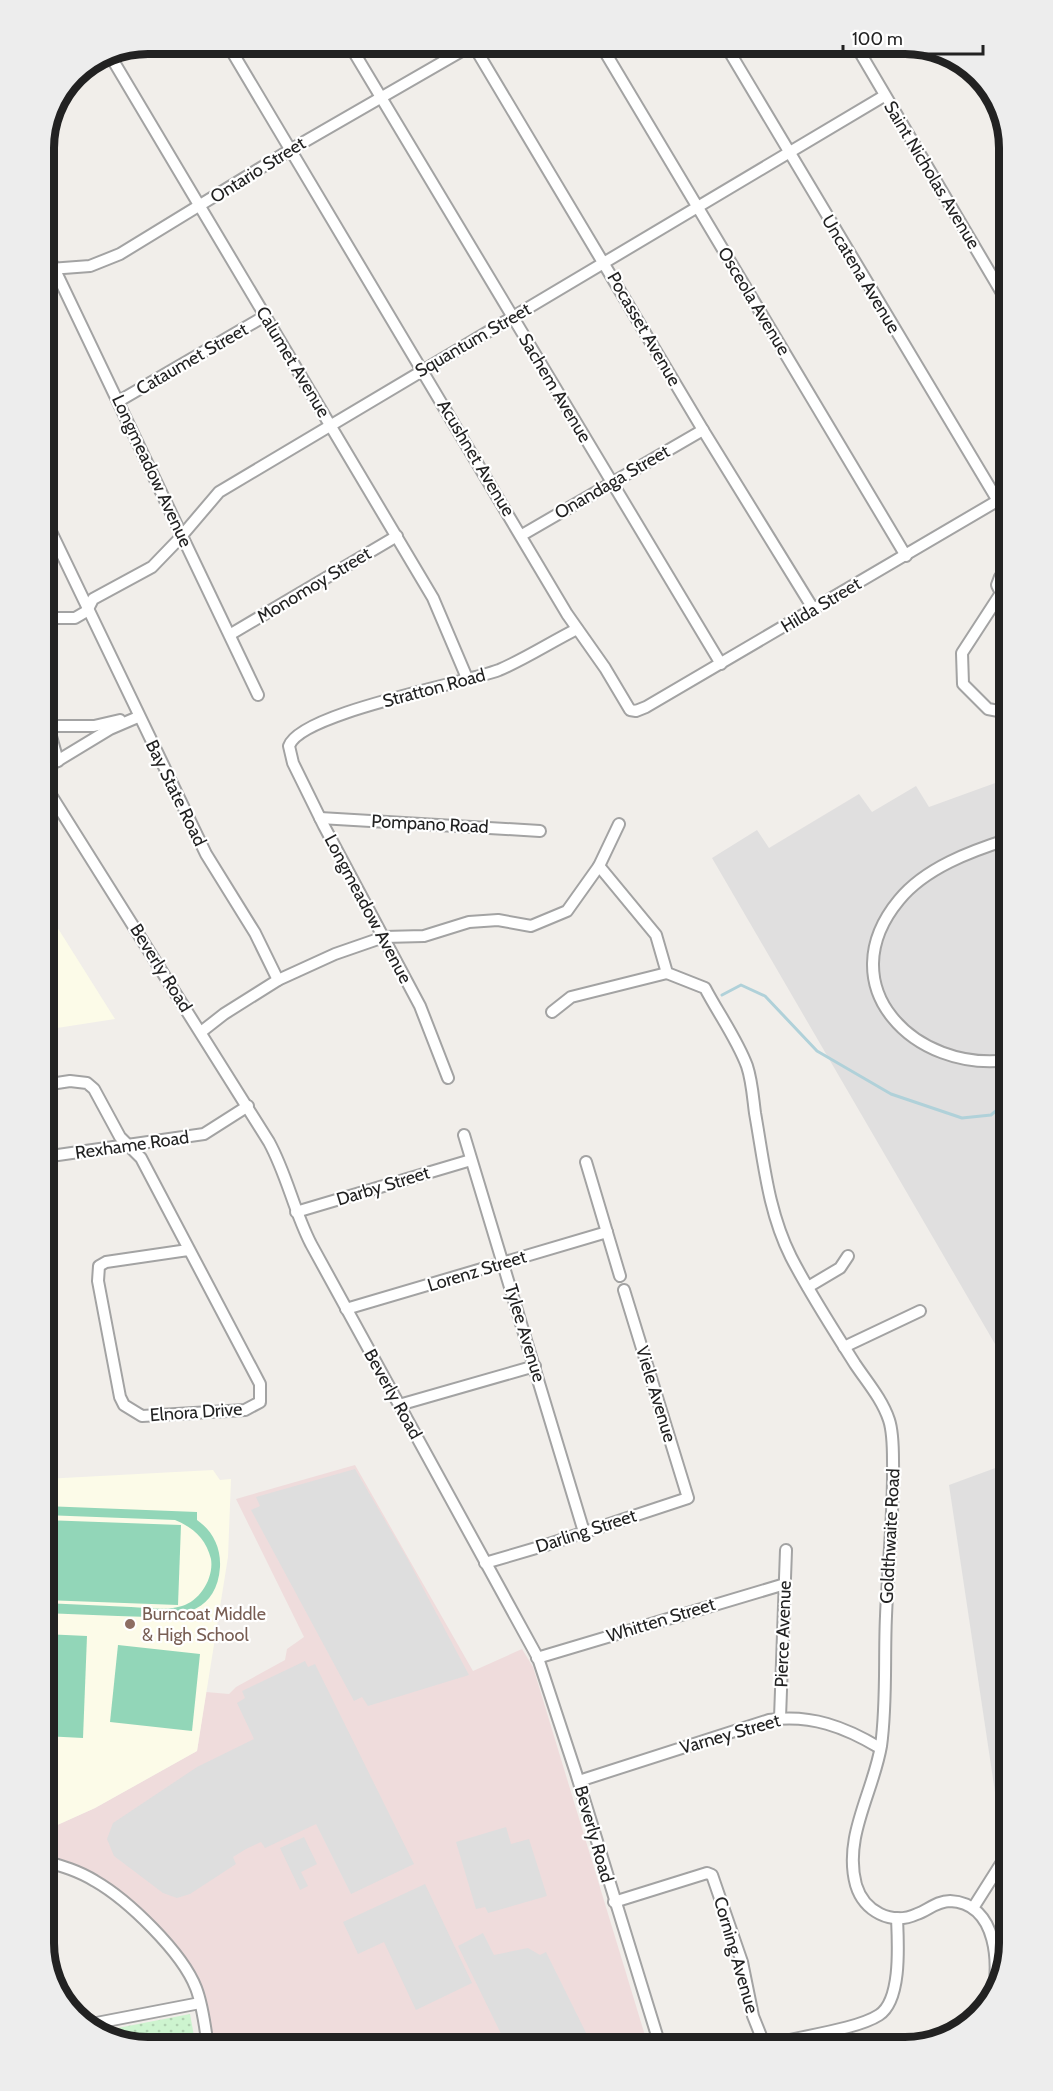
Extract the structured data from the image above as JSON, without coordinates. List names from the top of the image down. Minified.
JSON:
{"streets":{"street":["Ontario Street","Saint Nicholas Avenue","Uncatena Avenue","Osceola Avenue","Pocasset Avenue","Squantum Street","Cataumet Street","Calumet Avenue","Sachem Avenue","Acushnet Avenue","Longmeadow Avenue","Onandaga Street","Monomoy Street","Hilda Street","Stratton Road","Bay State Road","Pompano Road","Beverly Road","Rexhame Road","Darby Street","Lorenz Street","Tylee Avenue","Viele Avenue","Elnora Drive","Darling Street","Goldthwaite Road","Whitten Street","Pierce Avenue","Varney Street","Corning Avenue"]},"crossings":[["Ontario Street","Calumet Avenue"],["Ontario Street","Sachem Avenue"],["Ontario Street","Acushnet Avenue"],["Saint Nicholas Avenue","Squantum Street"],["Uncatena Avenue","Squantum Street"],["Uncatena Avenue","Hilda Street"],["Osceola Avenue","Squantum Street"],["Osceola Avenue","Hilda Street"],["Pocasset Avenue","Squantum Street"],["Pocasset Avenue","Onandaga Street"],["Pocasset Avenue","Hilda Street"],["Squantum Street","Calumet Avenue"],["Squantum Street","Sachem Avenue"],["Squantum Street","Acushnet Avenue"],["Squantum Street","Longmeadow Avenue"],["Squantum Street","Bay State Road"],["Cataumet Street","Calumet Avenue"],["Cataumet Street","Longmeadow Avenue"],["Calumet Avenue","Monomoy Street"],["Calumet Avenue","Stratton Road"],["Sachem Avenue","Onandaga Street"],["Sachem Avenue","Hilda Street"],["Acushnet Avenue","Onandaga Street"],["Acushnet Avenue","Hilda Street"],["Acushnet Avenue","Stratton Road"],["Longmeadow Avenue","Monomoy Street"],["Longmeadow Avenue","Stratton Road"],["Longmeadow Avenue","Pompano Road"],["Beverly Road","Rexhame Road"],["Beverly Road","Darby Street"],["Beverly Road","Lorenz Street"],["Beverly Road","Darling Street"],["Beverly Road","Whitten Street"],["Beverly Road","Varney Street"],["Beverly Road","Corning Avenue"],["Rexhame Road","Elnora Drive"],["Darby Street","Tylee Avenue"],["Lorenz Street","Tylee Avenue"],["Tylee Avenue","Darling Street"],["Viele Avenue","Darling Street"],["Goldthwaite Road","Varney Street"],["Whitten Street","Pierce Avenue"],["Pierce Avenue","Varney Street"]],"places":["Burncoat Middle & High School"],"scale_bar":"100 m"}
